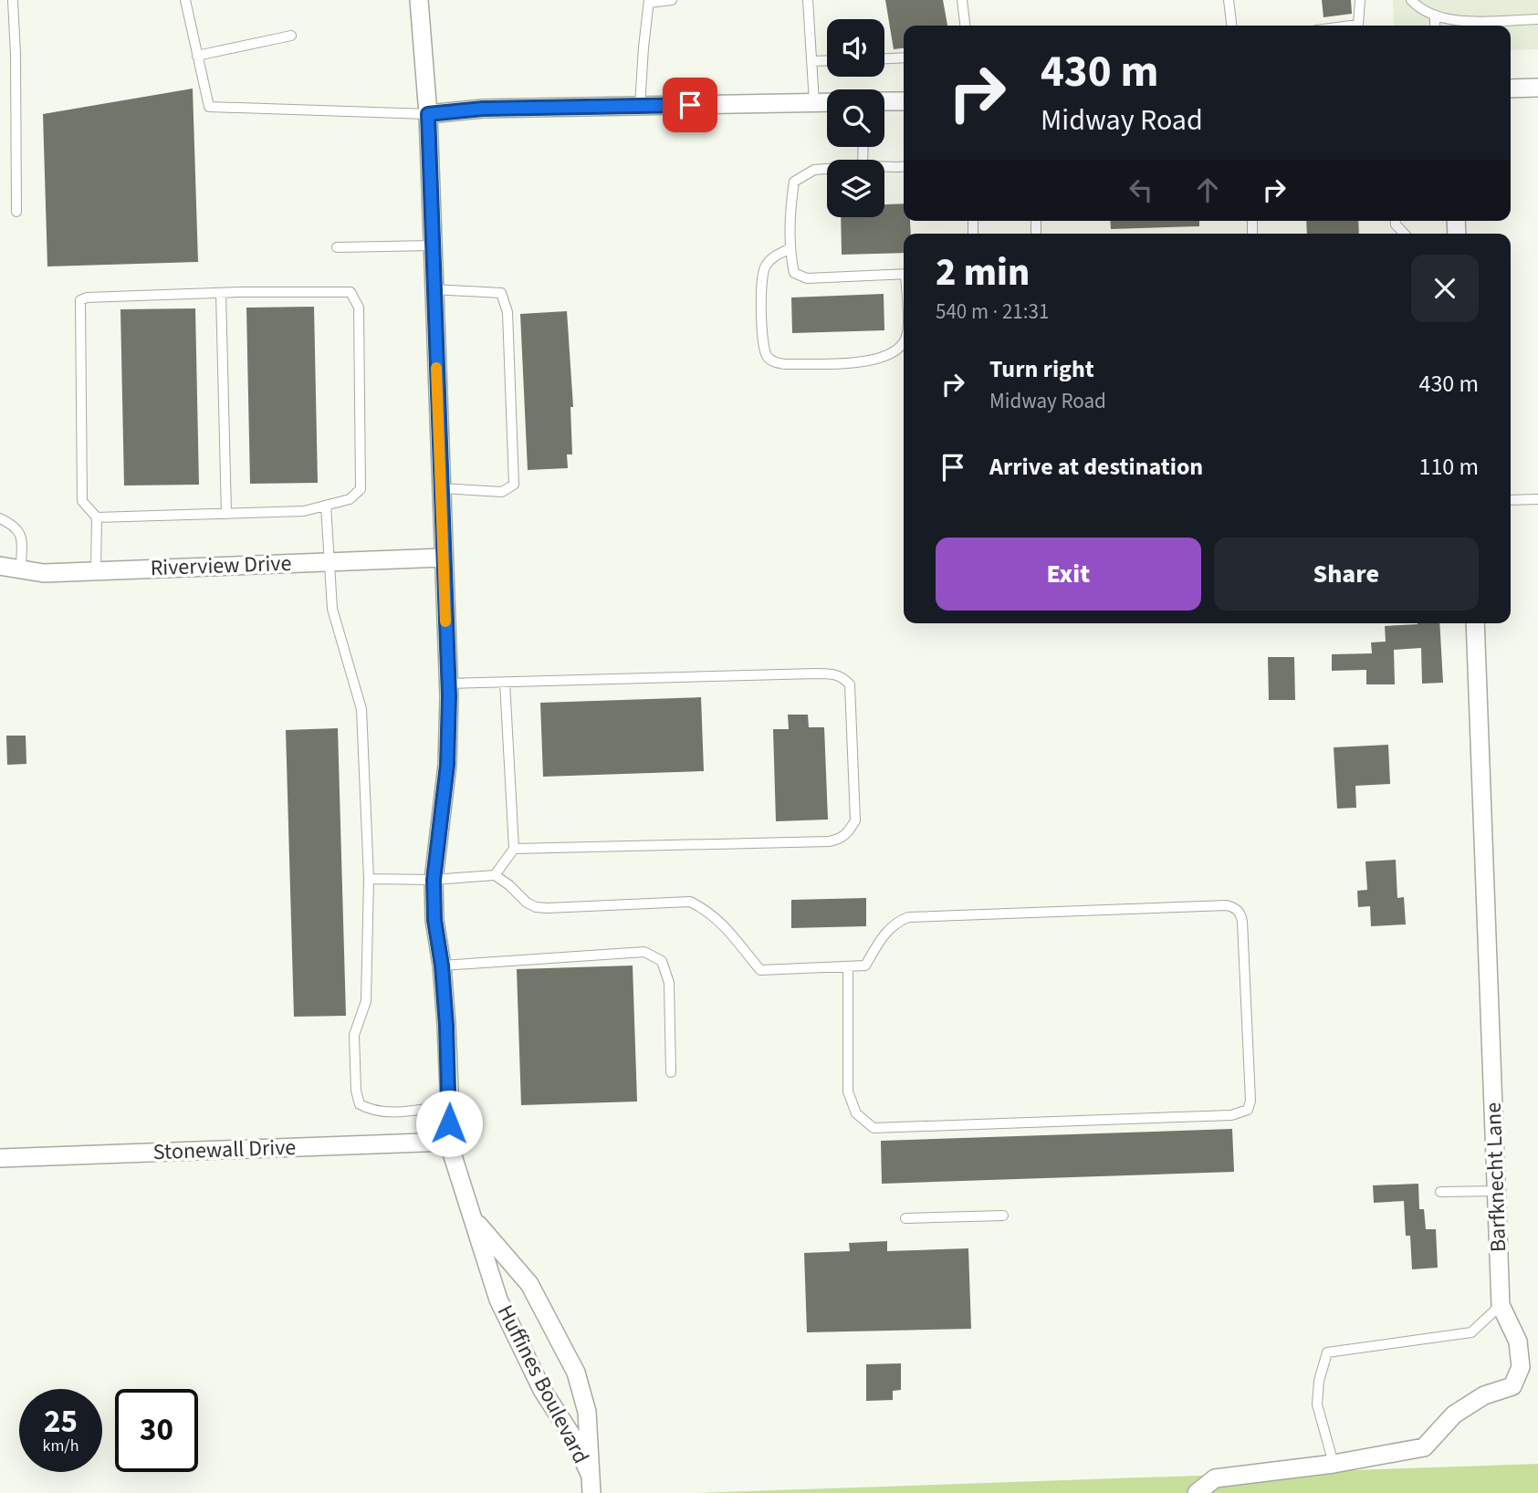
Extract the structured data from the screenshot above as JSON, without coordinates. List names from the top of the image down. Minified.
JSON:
{"streets":{"street":["Riverview Drive","Stonewall Drive","Barfknecht Lane","Huffines Boulevard"]},"crossings":[["Riverview Drive","Huffines Boulevard"],["Stonewall Drive","Huffines Boulevard"]],"page":{"turn":["430 m","Midway Road"],"heading":["2 min","540 m · 21:31"],"list":[{"name":"Turn right","note":"Midway Road","value":"430 m"},{"name":"Arrive at destination","value":"110 m"}],"buttons":["Exit","Share"],"speed":"25 km/h","limit":"30"}}
